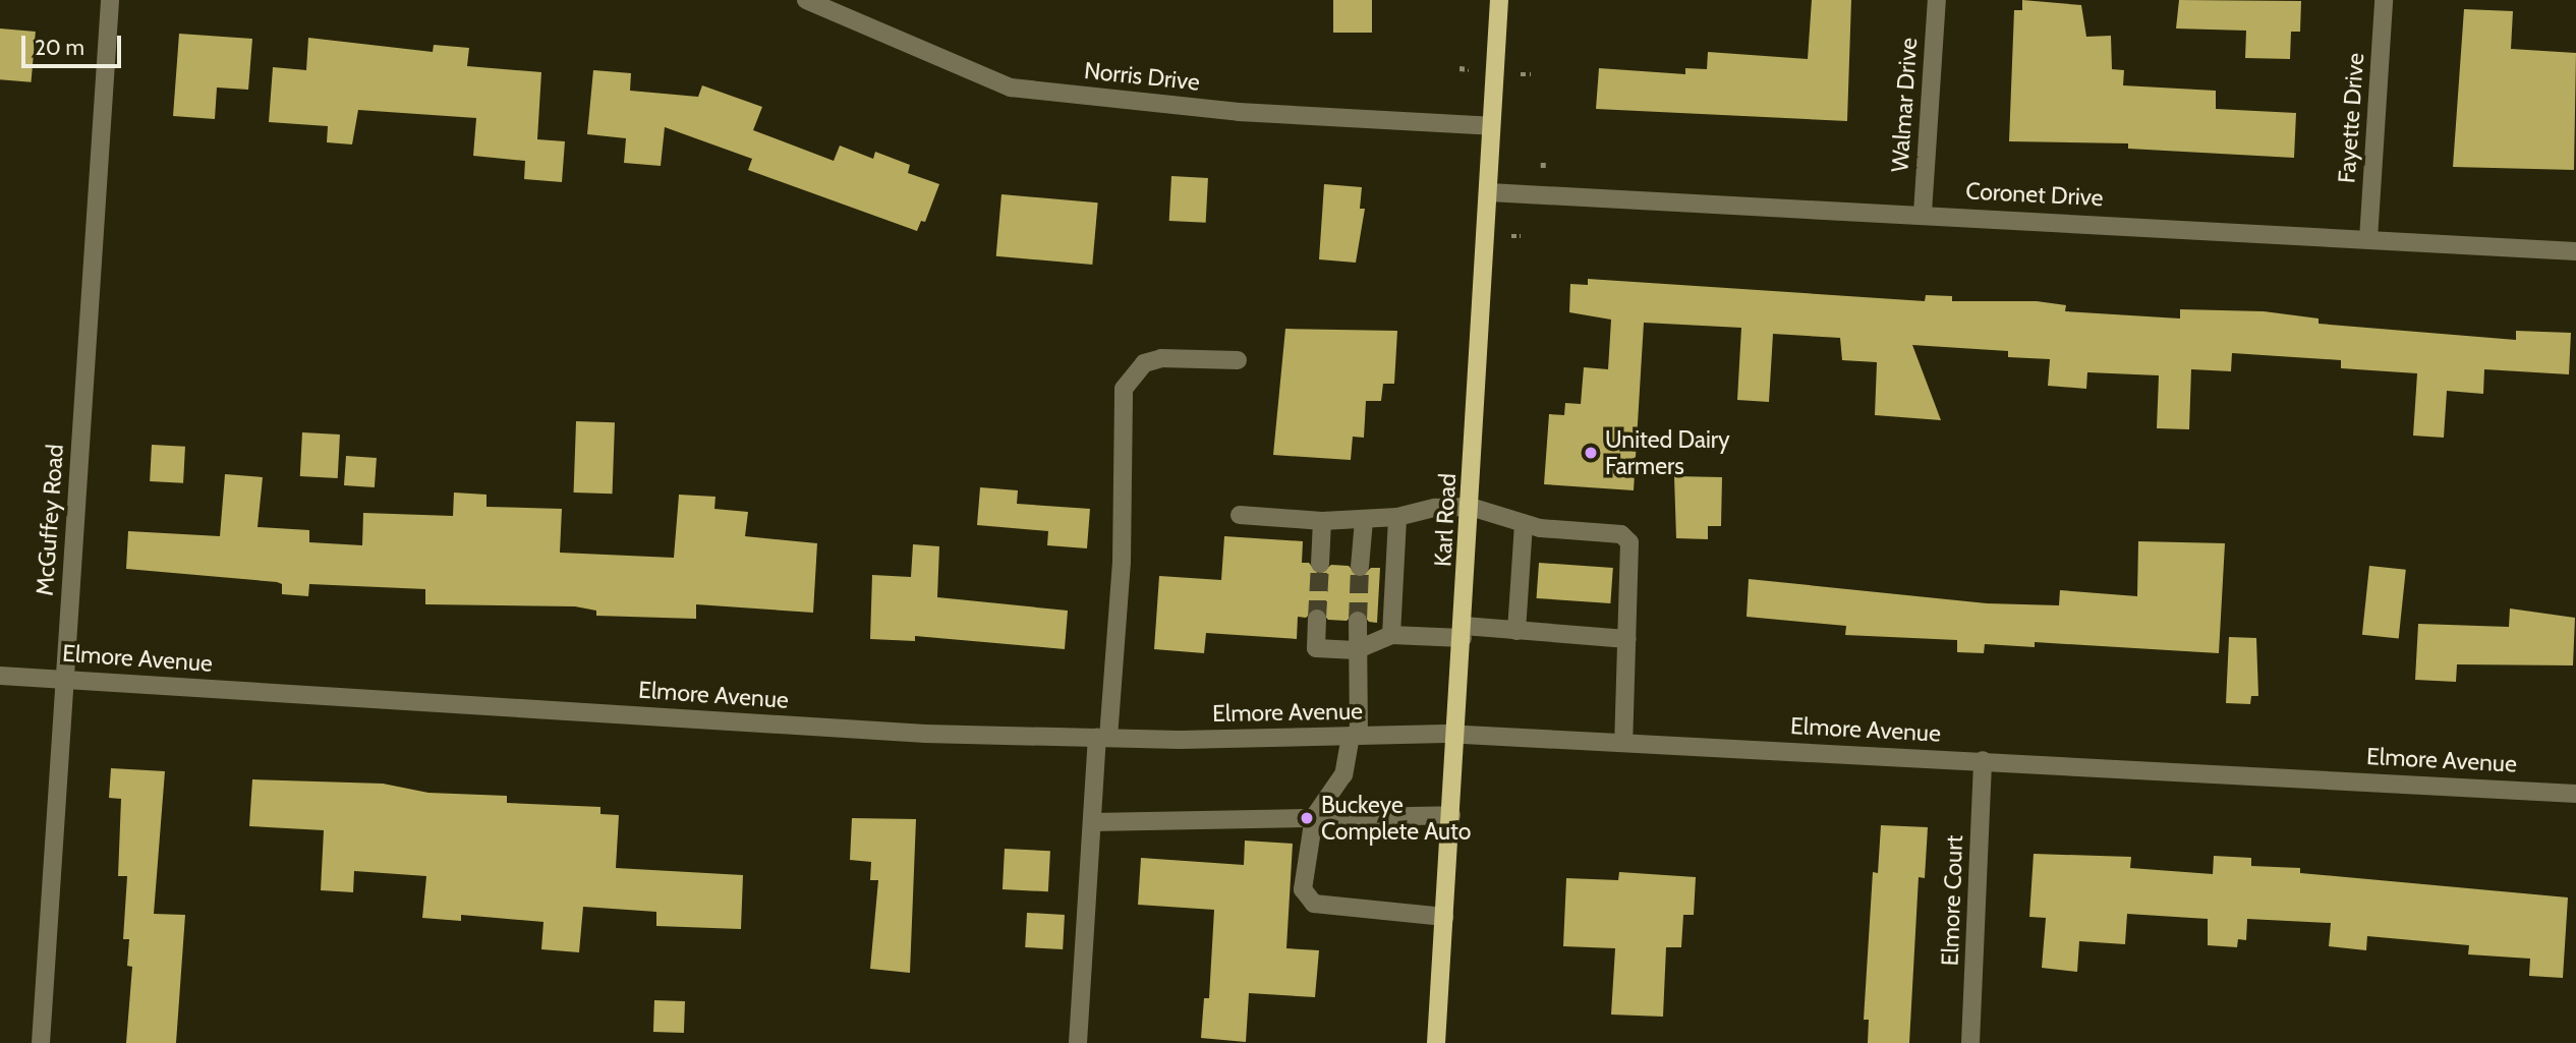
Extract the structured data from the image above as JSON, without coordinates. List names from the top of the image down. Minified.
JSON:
{"streets":{"main road":["Karl Road"],"street":["Norris Drive","Walmar Drive","Fayette Drive","Coronet Drive","McGuffey Road","Elmore Avenue","Elmore Court"]},"crossings":[["Norris Drive","Karl Road"],["Walmar Drive","Coronet Drive"],["Fayette Drive","Coronet Drive"],["Coronet Drive","Karl Road"],["McGuffey Road","Elmore Avenue"],["Karl Road","Elmore Avenue"],["Elmore Avenue","Elmore Court"]],"places":["United Dairy Farmers","Buckeye Complete Auto"],"scale_bar":"20 m"}
